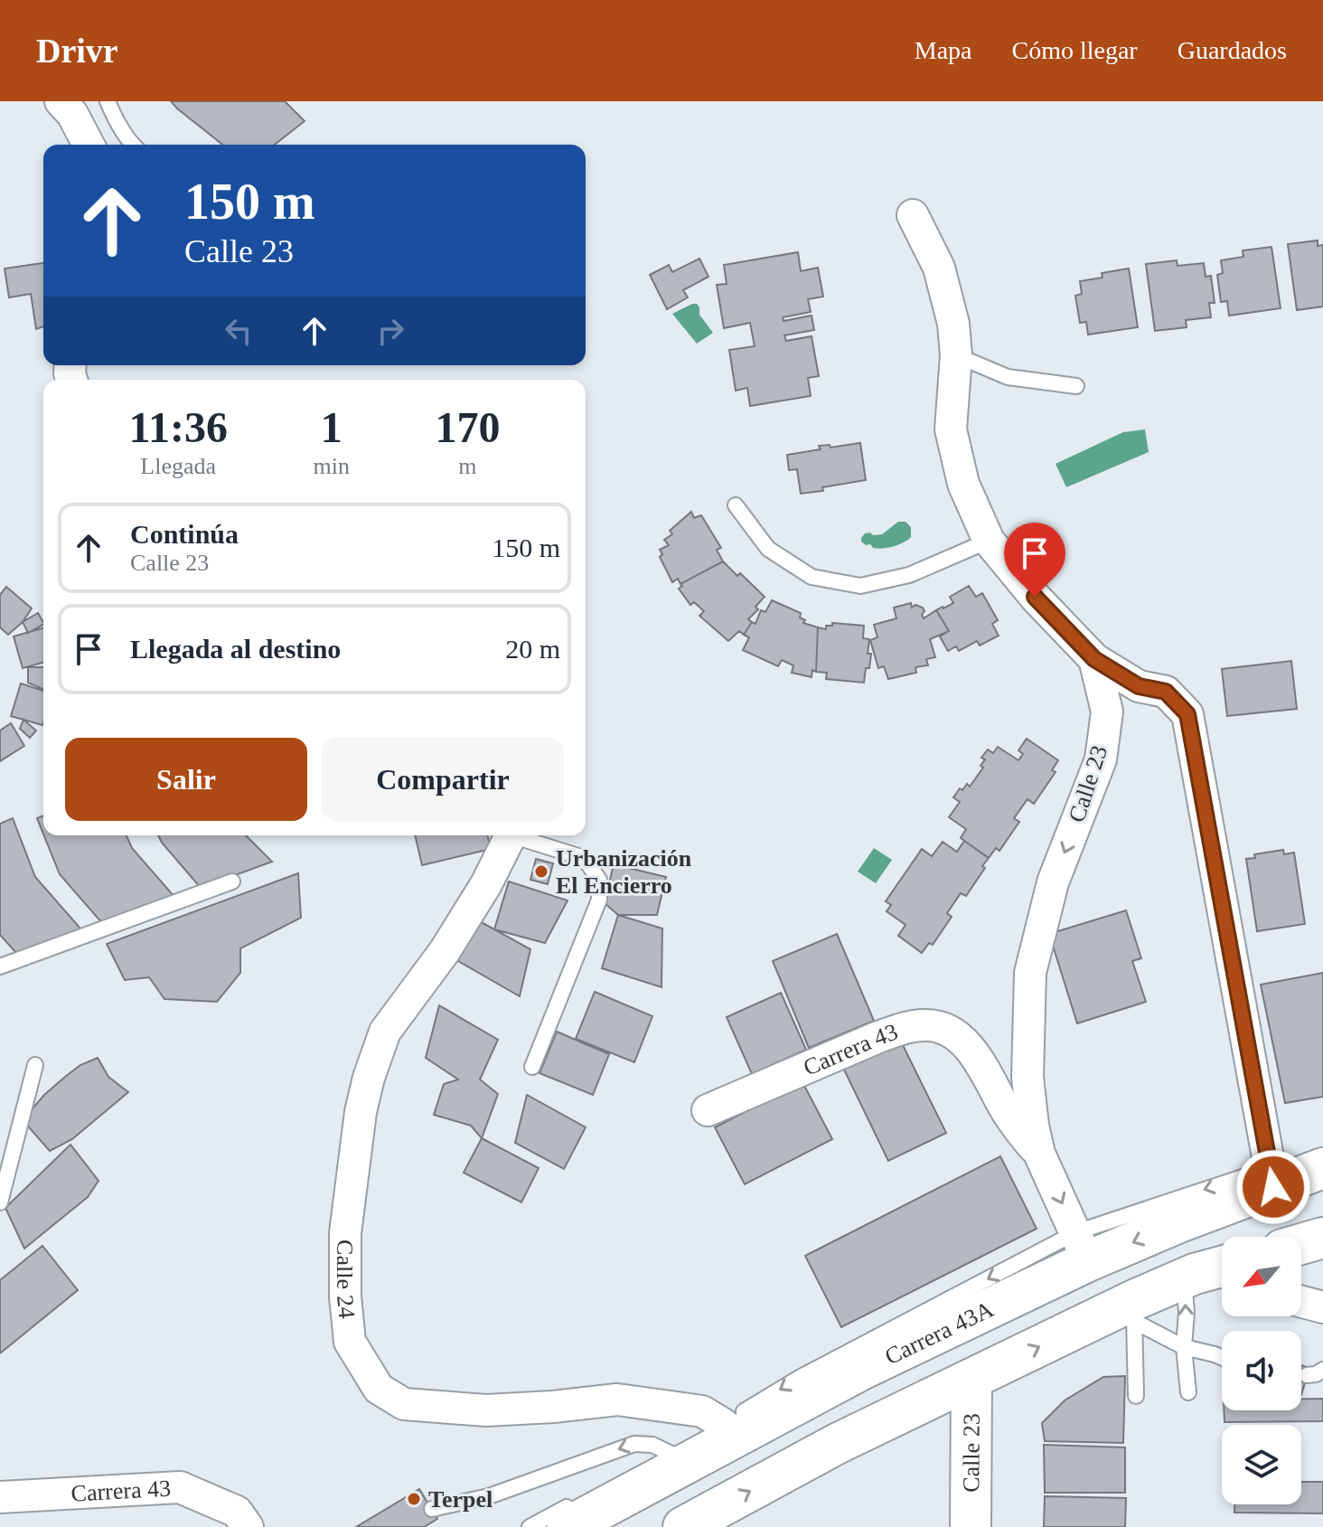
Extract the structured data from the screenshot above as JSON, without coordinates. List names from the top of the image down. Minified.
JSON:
{"streets":{"main road":["Calle 23","Carrera 43A"],"street":["Carrera 43","Calle 24"]},"crossings":[["Calle 23","Carrera 43"],["Calle 23","Carrera 43A"],["Calle 24","Carrera 43A"]],"places":["Urbanización El Encierro","Terpel"],"north":"bottom left","page":{"header":"Drivr","nav":["Mapa","Cómo llegar","Guardados"],"turn":["150 m","Calle 23"],"eta":["11:36","Llegada","1","min","170","m"],"list":[{"name":"Continúa","note":"Calle 23","value":"150 m"},{"name":"Llegada al destino","value":"20 m"}],"buttons":["Salir","Compartir"]}}
